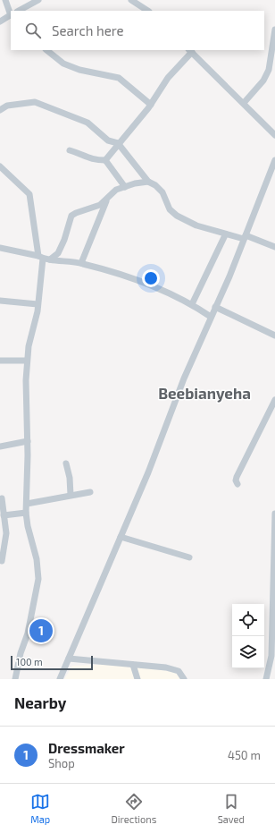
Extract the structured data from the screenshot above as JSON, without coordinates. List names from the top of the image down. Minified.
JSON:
{"districts":["Beebianyeha"],"scale_bar":"100 m","page":{"search":"Search here","pins":"1","scale":"100 m","heading":"Nearby","list":[{"mark":"1","name":"Dressmaker","note":"Shop","value":"450 m"}],"nav":["Map","Directions","Saved"]}}
